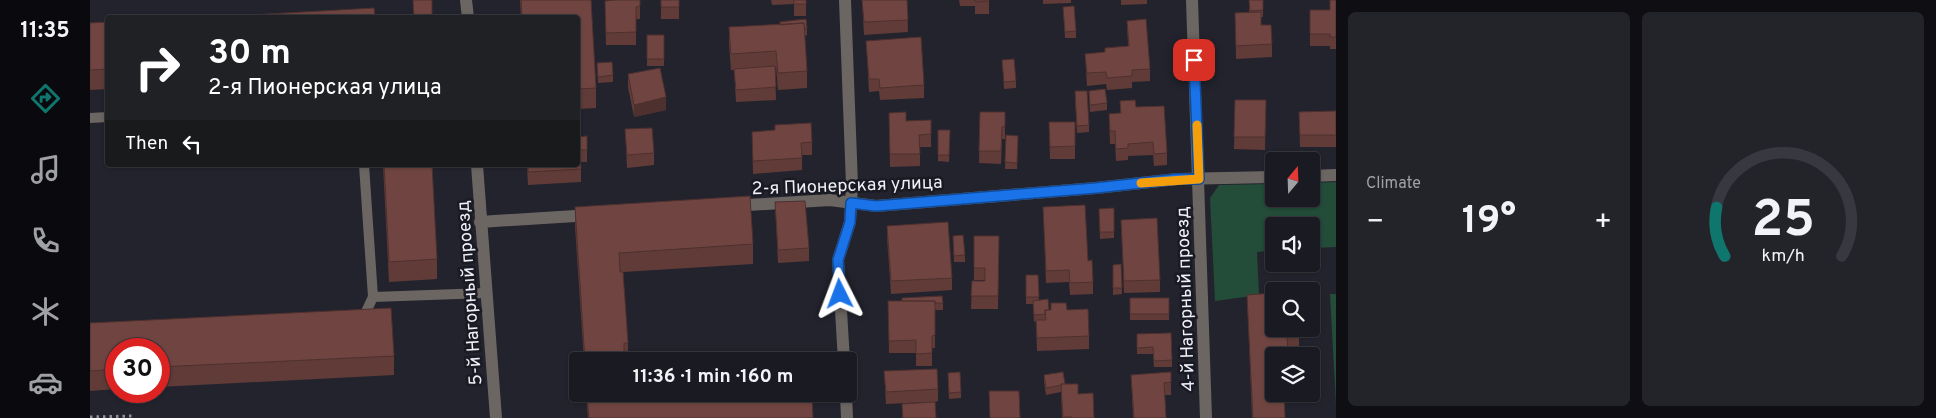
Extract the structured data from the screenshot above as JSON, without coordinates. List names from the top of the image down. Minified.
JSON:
{"streets":{"street":["2-я Пионерская улица","5-й Нагорный проезд","4-й Нагорный проезд"]},"crossings":[["2-я Пионерская улица","4-й Нагорный проезд"]],"north":"top","page":{"tabs":"11:35","tile":"Climate","turn":["30 m","2-я Пионерская улица"],"then":"Then","heat":["−","19°","+"],"limit":"30","trip":"11:36 · 1 min · 160 m","gauge":["25","km/h"]}}
